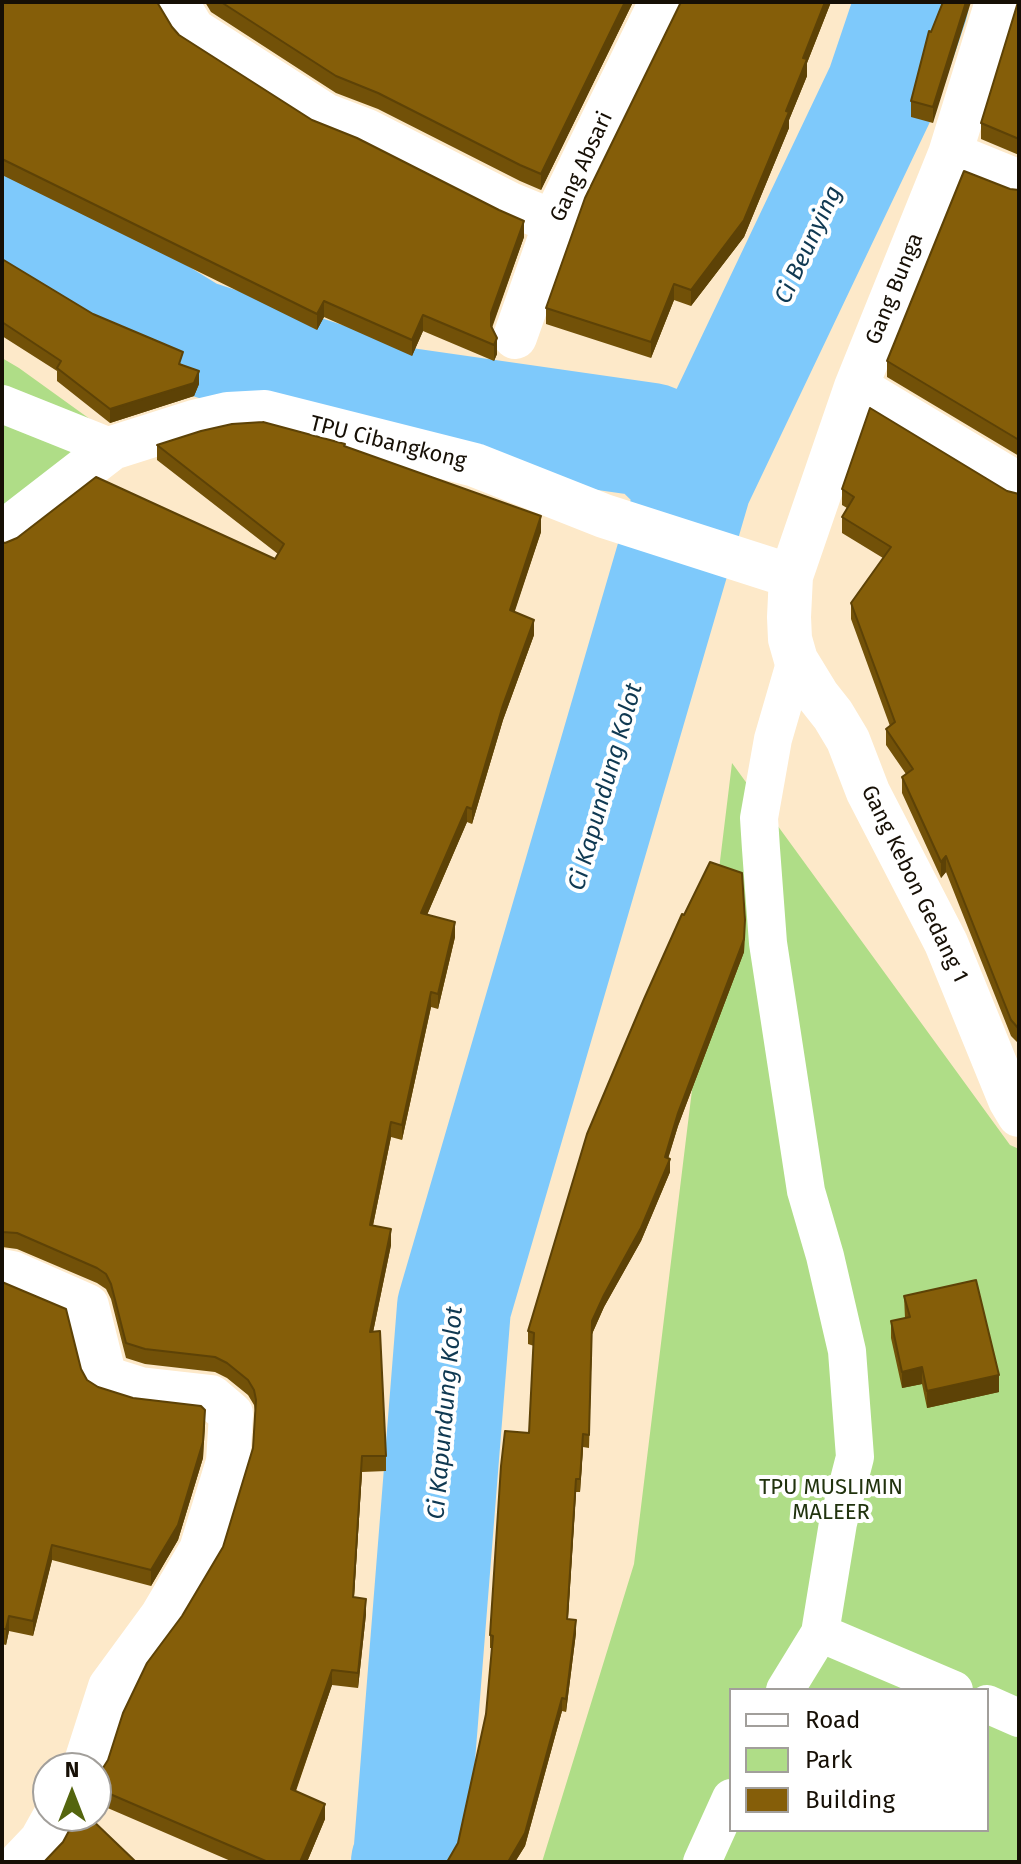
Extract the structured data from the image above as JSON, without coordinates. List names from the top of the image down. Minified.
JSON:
{"streets":{"street":["Gang Absari","Gang Bunga","TPU Cibangkong","Gang Kebon Gedang 1"]},"crossings":[["Gang Bunga","TPU Cibangkong"],["Gang Bunga","Gang Kebon Gedang 1"]],"water":["Ci Beunying","Ci Kapundung Kolot"],"parks":["TPU MUSLIMIN MALEER"],"legend":["Road","Park","Building"],"north":"top"}
